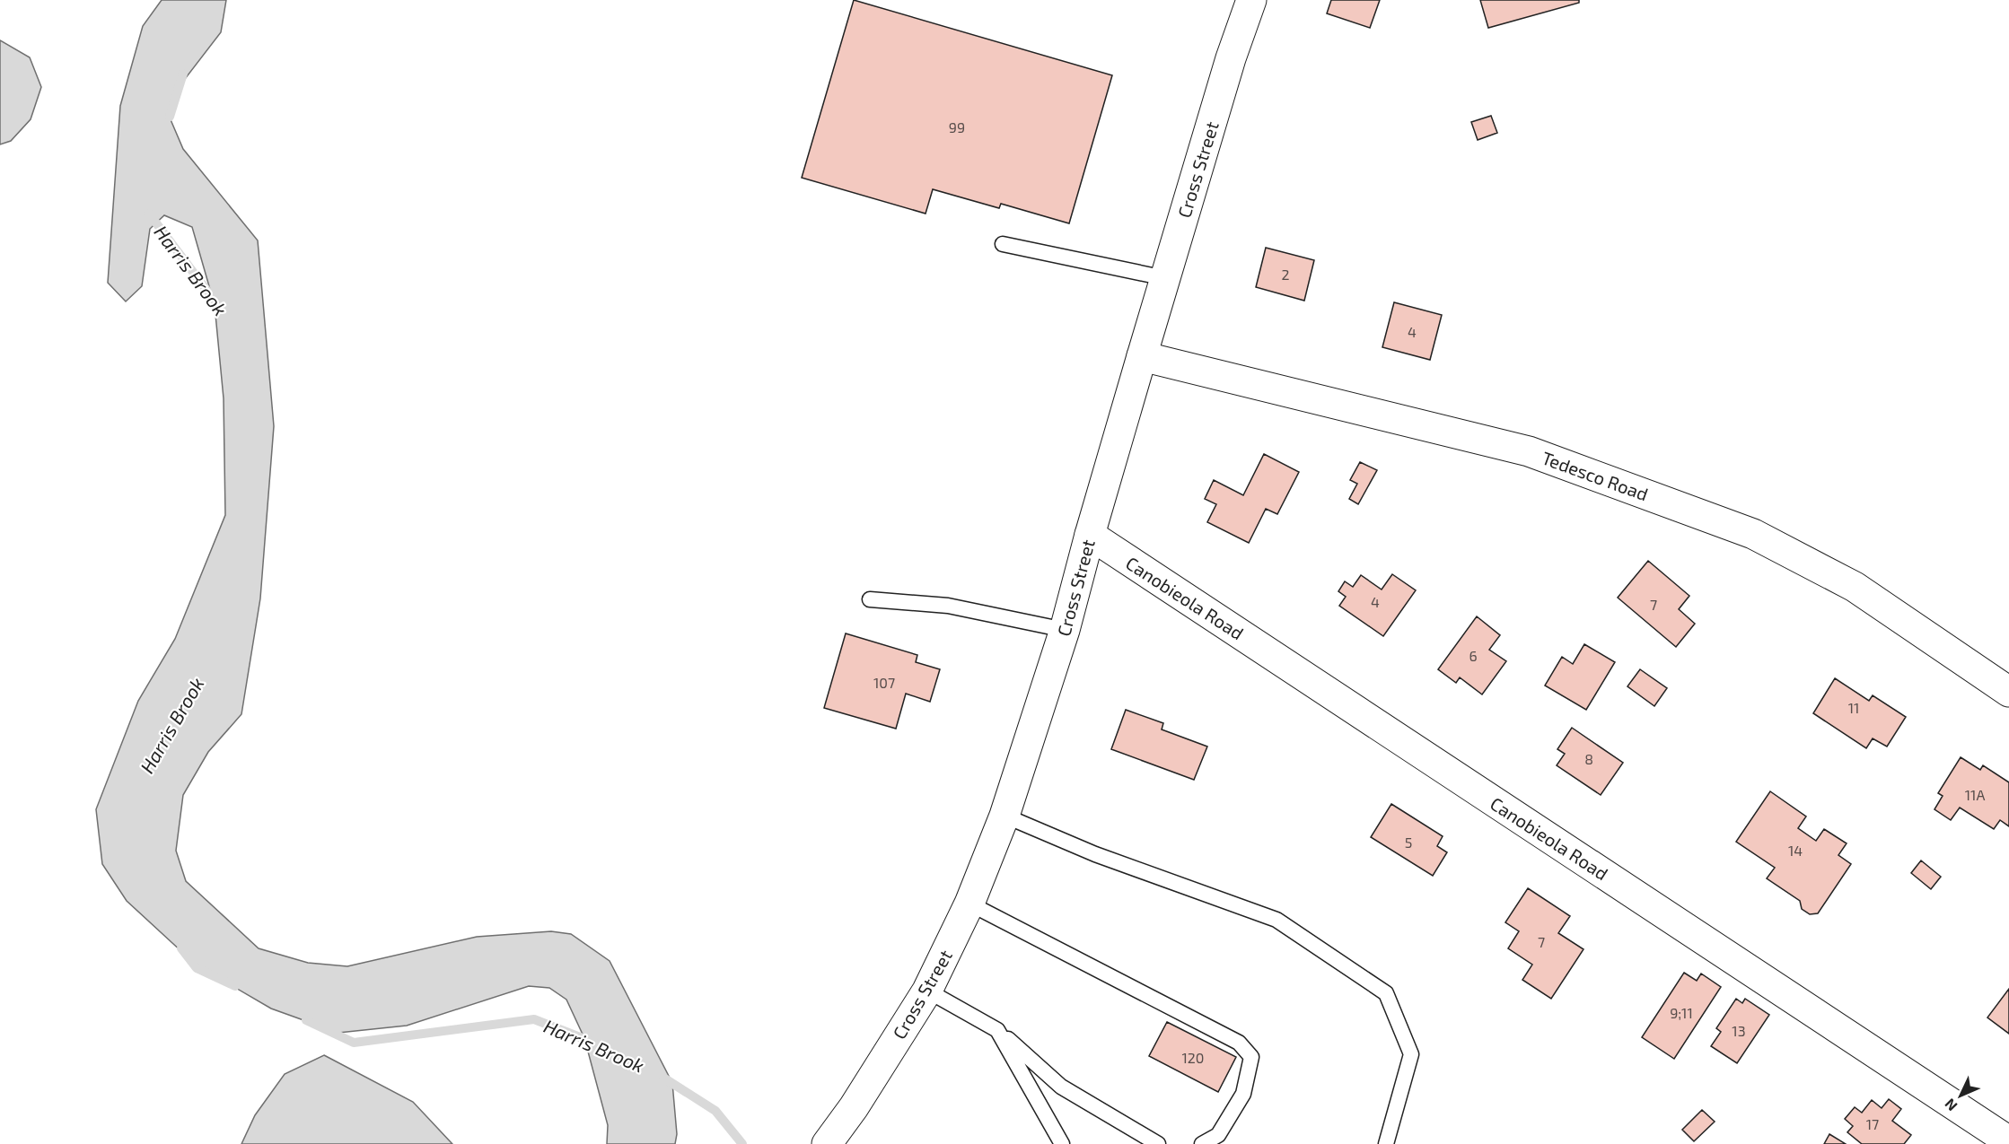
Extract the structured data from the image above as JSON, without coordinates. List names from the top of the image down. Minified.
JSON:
{"streets":{"street":["Cross Street","Tedesco Road","Canobieola Road"]},"crossings":[["Cross Street","Tedesco Road"],["Cross Street","Canobieola Road"]],"water":["Harris Brook"],"house_numbers":["99","2","4","4","7","6","107","11","8","11A","5","14","7","9;11","13","120","17"],"north":"bottom left"}
